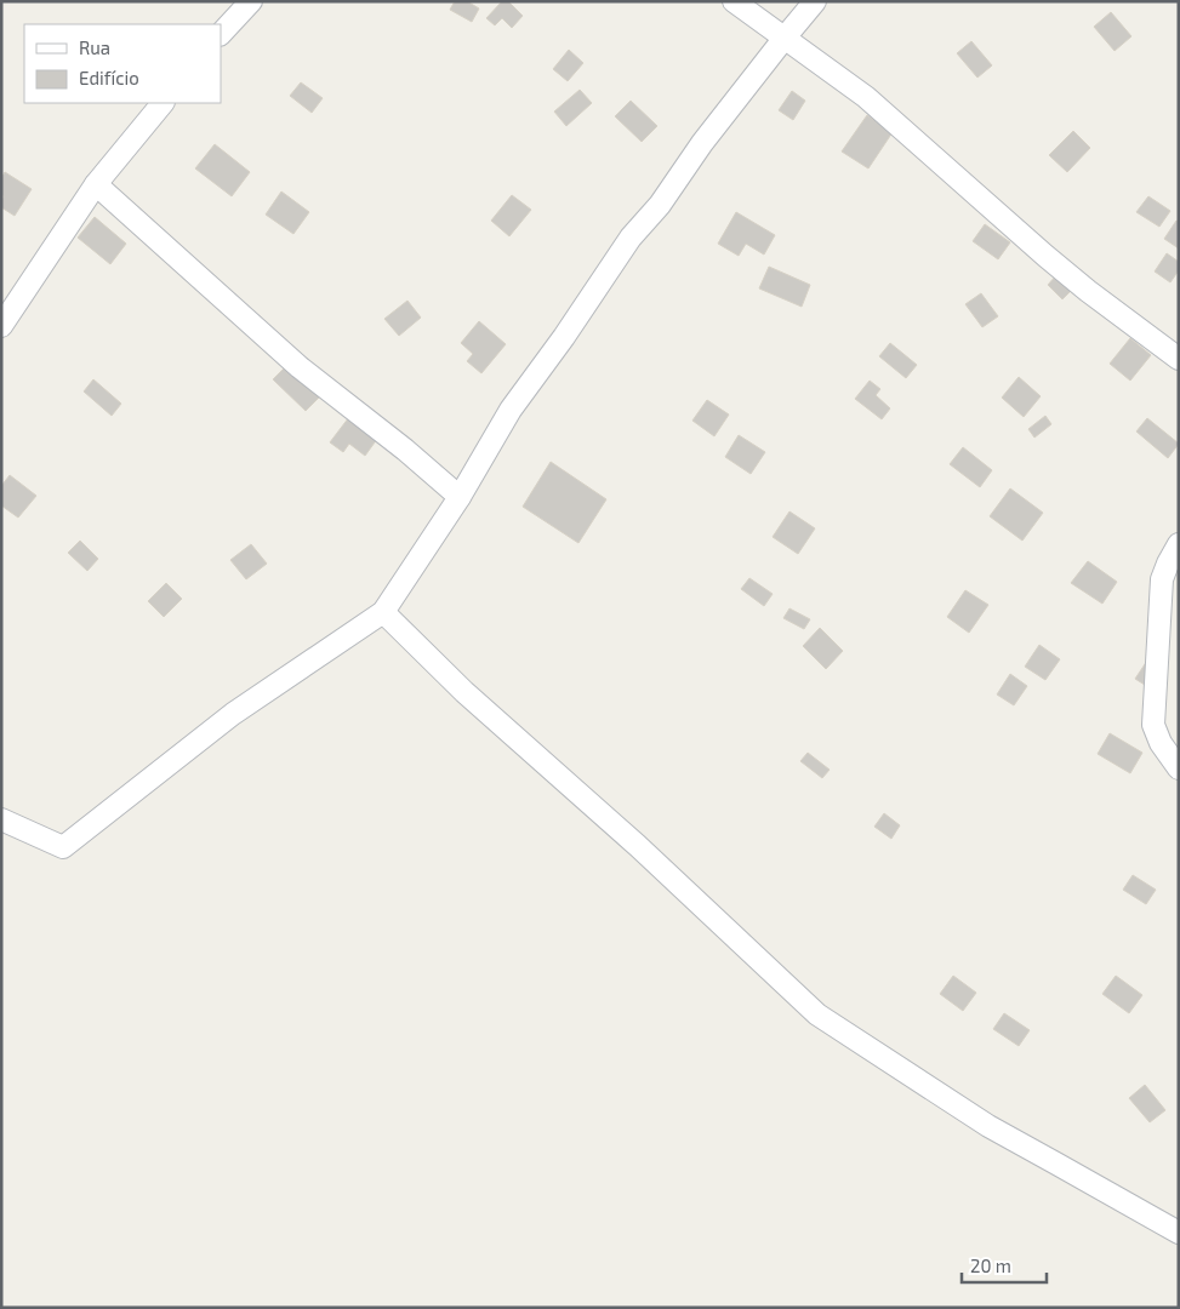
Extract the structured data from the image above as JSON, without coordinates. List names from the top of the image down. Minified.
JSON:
{"legend":["Rua","Edifício"],"scale_bar":"20 m"}
